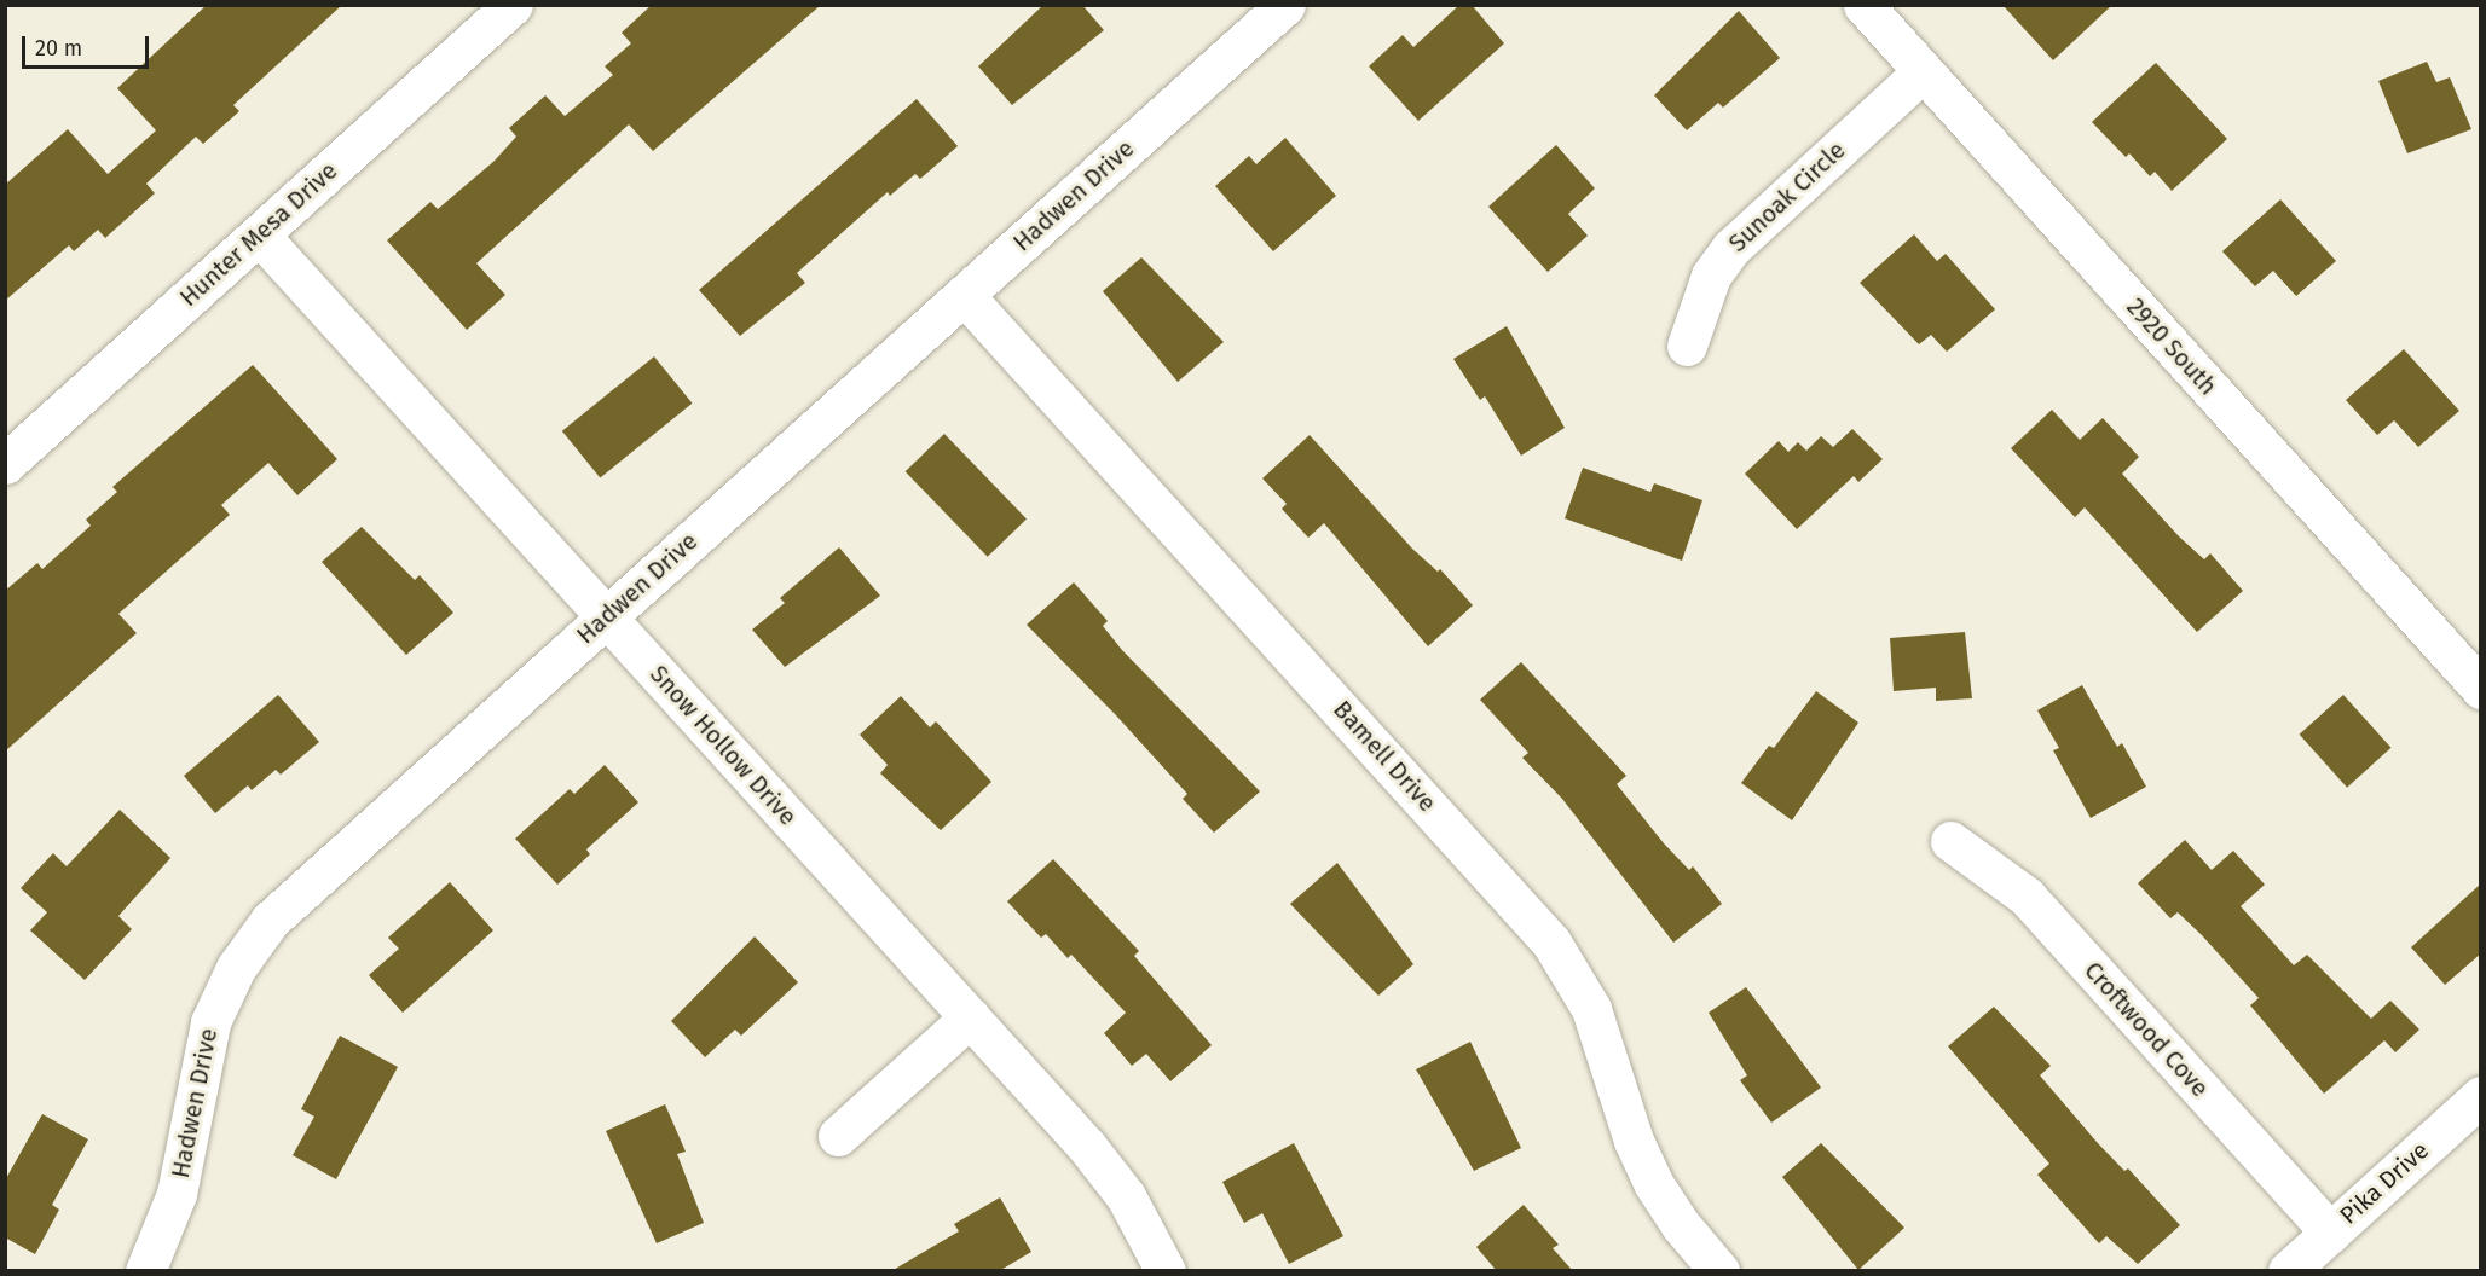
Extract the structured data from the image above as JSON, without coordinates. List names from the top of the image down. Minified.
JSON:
{"streets":{"street":["Hadwen Drive","Sunoak Circle","Hunter Mesa Drive","2920 South","Snow Hollow Drive","Bamell Drive","Croftwood Cove","Pika Drive"]},"crossings":[["Hadwen Drive","Snow Hollow Drive"],["Hadwen Drive","Bamell Drive"],["Sunoak Circle","2920 South"],["Hunter Mesa Drive","Snow Hollow Drive"],["Croftwood Cove","Pika Drive"]],"scale_bar":"20 m"}
